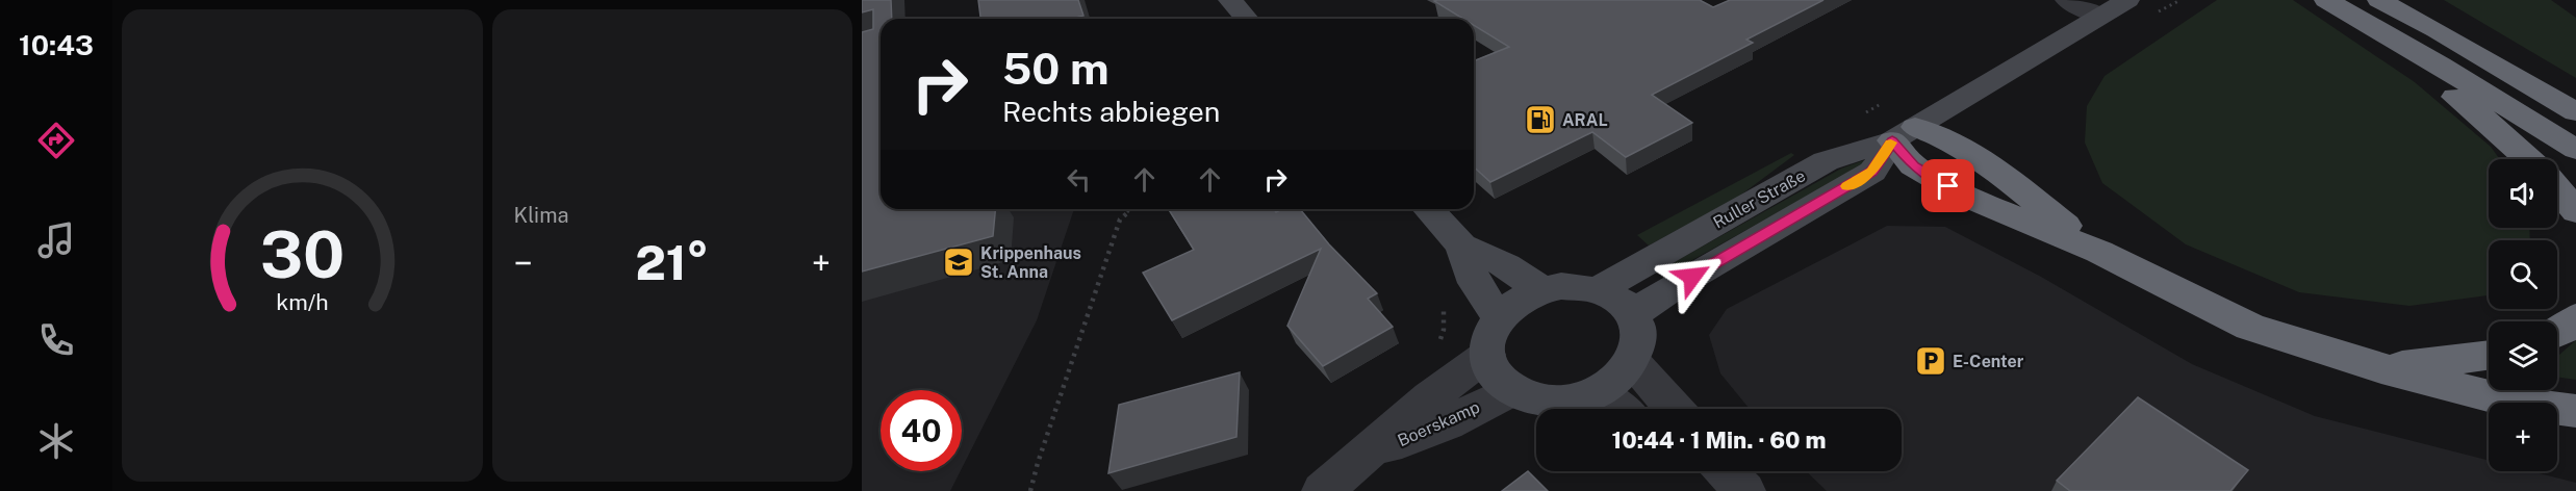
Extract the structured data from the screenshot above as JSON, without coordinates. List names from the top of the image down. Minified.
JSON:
{"streets":{"street":["Ruller Straße","Boerskamp"]},"crossings":[["Ruller Straße","Boerskamp"]],"places":{"fuel station":["ARAL"],"school or university":["Krippenhaus St. Anna"],"parking":["E-Center"]},"page":{"tabs":"10:43","tile":"Klima","turn":["50 m","Rechts abbiegen"],"map_buttons":"+","heat":["−","21°","+"],"limit":"40","trip":"10:44 · 1 Min. · 60 m","gauge":["30","km/h"]}}
